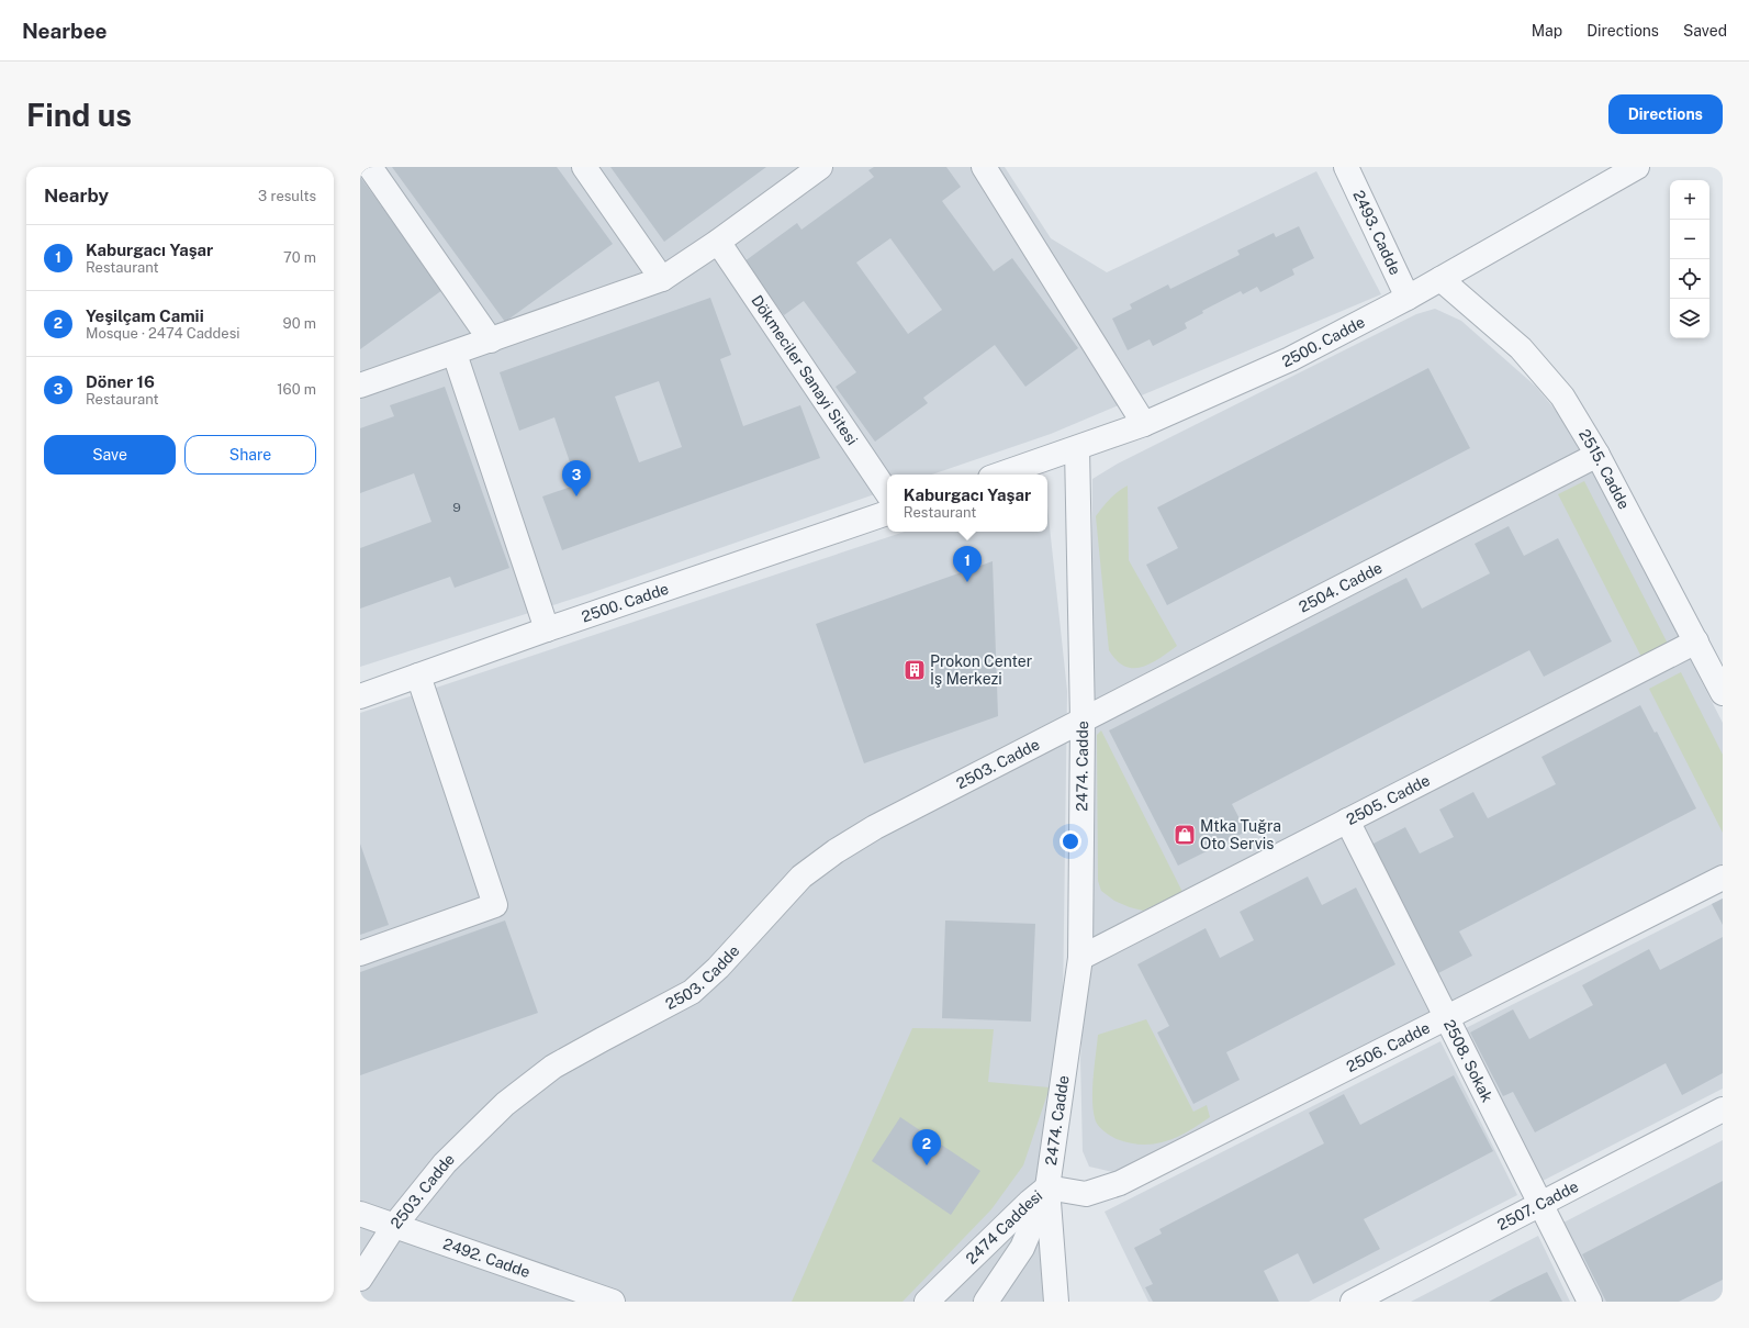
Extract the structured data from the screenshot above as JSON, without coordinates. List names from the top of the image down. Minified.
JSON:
{"streets":{"street":["2493. Cadde","2500. Cadde","Dökmeciler Sanayi Sitesi","2515. Cadde","2504. Cadde","2503. Cadde","2474. Cadde","2505. Cadde","2506. Cadde","2508. Sokak","2507. Cadde","2474 Caddesi","2492. Cadde"]},"crossings":[["2493. Cadde","2500. Cadde"],["2500. Cadde","2515. Cadde"],["2500. Cadde","2474. Cadde"],["2515. Cadde","2504. Cadde"],["2515. Cadde","2505. Cadde"],["2504. Cadde","2503. Cadde"],["2504. Cadde","2474. Cadde"],["2503. Cadde","2474. Cadde"],["2503. Cadde","2492. Cadde"],["2474. Cadde","2505. Cadde"],["2474. Cadde","2506. Cadde"],["2474. Cadde","2474 Caddesi"],["2505. Cadde","2508. Sokak"],["2506. Cadde","2508. Sokak"],["2506. Cadde","2474 Caddesi"],["2508. Sokak","2507. Cadde"]],"places":{"building":["Prokon Center İş Merkezi"],"shop":["Mtka Tuğra Oto Servis"]},"house_numbers":["9"],"page":{"header":"Nearbee","nav":["Map","Directions","Saved"],"buttons":["Directions",["Save","Share"]],"title":"Find us","heading":["Nearby","3 results"],"map_buttons":["+","−"],"list":[{"mark":"1","name":"Kaburgacı Yaşar","note":"Restaurant","value":"70 m"},{"mark":"2","name":"Yeşilçam Camii","note":"Mosque · 2474 Caddesi","value":"90 m"},{"mark":"3","name":"Döner 16","note":"Restaurant","value":"160 m"}],"pins":["3","1","2"],"popup":["Kaburgacı Yaşar","Restaurant"]}}
